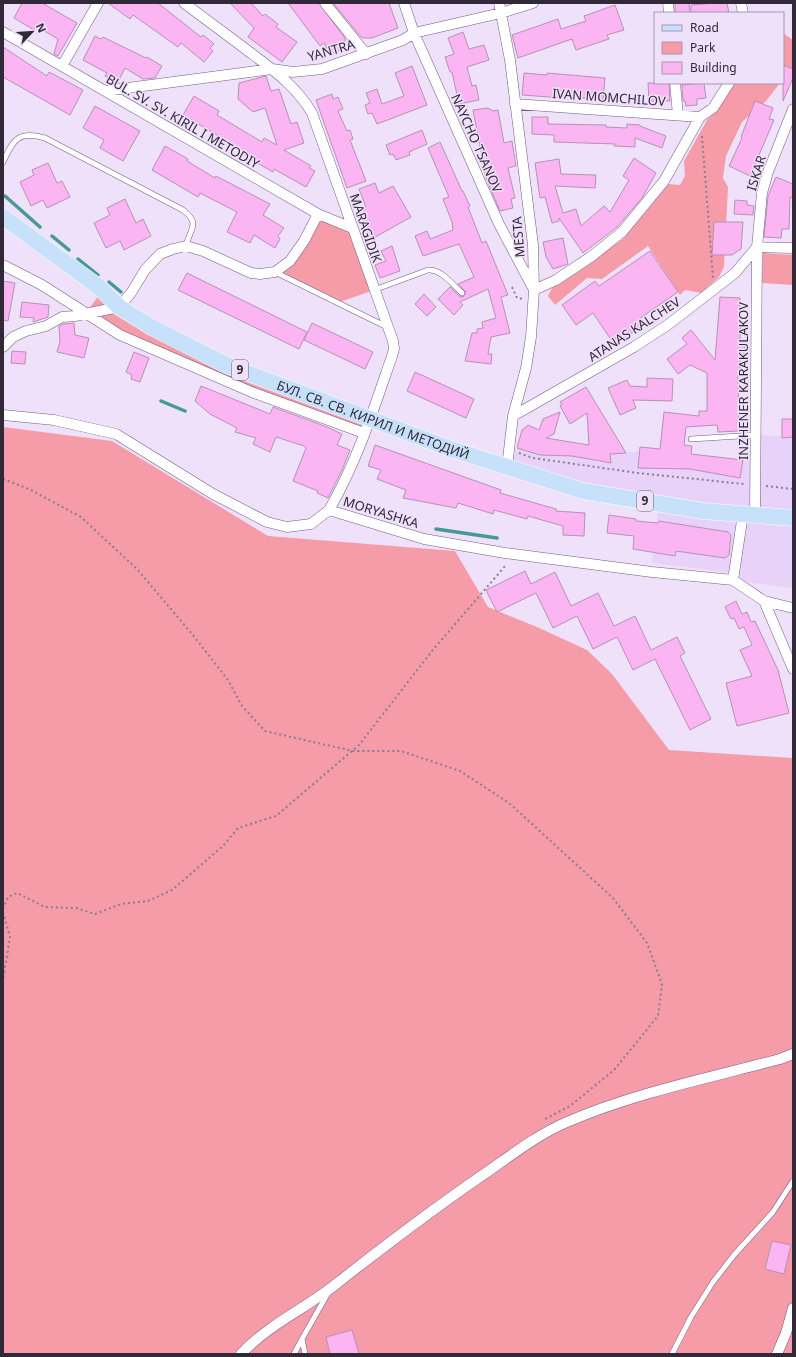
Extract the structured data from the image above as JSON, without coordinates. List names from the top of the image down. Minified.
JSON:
{"streets":{"main road":["9","БУЛ. СВ. СВ. КИРИЛ И МЕТОДИЙ"],"street":["YANTRA","IVAN MOMCHILOV","BUL. SV. SV. KIRIL I METODIY","NAYCHO TSANOV","ISKAR","MARAGIDIK","MESTA","ATANAS KALCHEV","INZHENER KARAKULAKOV","MORYASHKA"]},"crossings":[["YANTRA","BUL. SV. SV. KIRIL I METODIY"],["YANTRA","NAYCHO TSANOV"],["YANTRA","MARAGIDIK"],["YANTRA","MESTA"],["IVAN MOMCHILOV","MESTA"],["BUL. SV. SV. KIRIL I METODIY","MARAGIDIK"],["NAYCHO TSANOV","MESTA"],["ISKAR","ATANAS KALCHEV"],["ISKAR","INZHENER KARAKULAKOV"],["MARAGIDIK","БУЛ. СВ. СВ. КИРИЛ И МЕТОДИЙ"],["MARAGIDIK","MORYASHKA"],["MESTA","ATANAS KALCHEV"],["MESTA","БУЛ. СВ. СВ. КИРИЛ И МЕТОДИЙ"],["ATANAS KALCHEV","INZHENER KARAKULAKOV"],["INZHENER KARAKULAKOV","БУЛ. СВ. СВ. КИРИЛ И МЕТОДИЙ"],["INZHENER KARAKULAKOV","MORYASHKA"]],"legend":["Road","Park","Building"],"north":"top right"}
